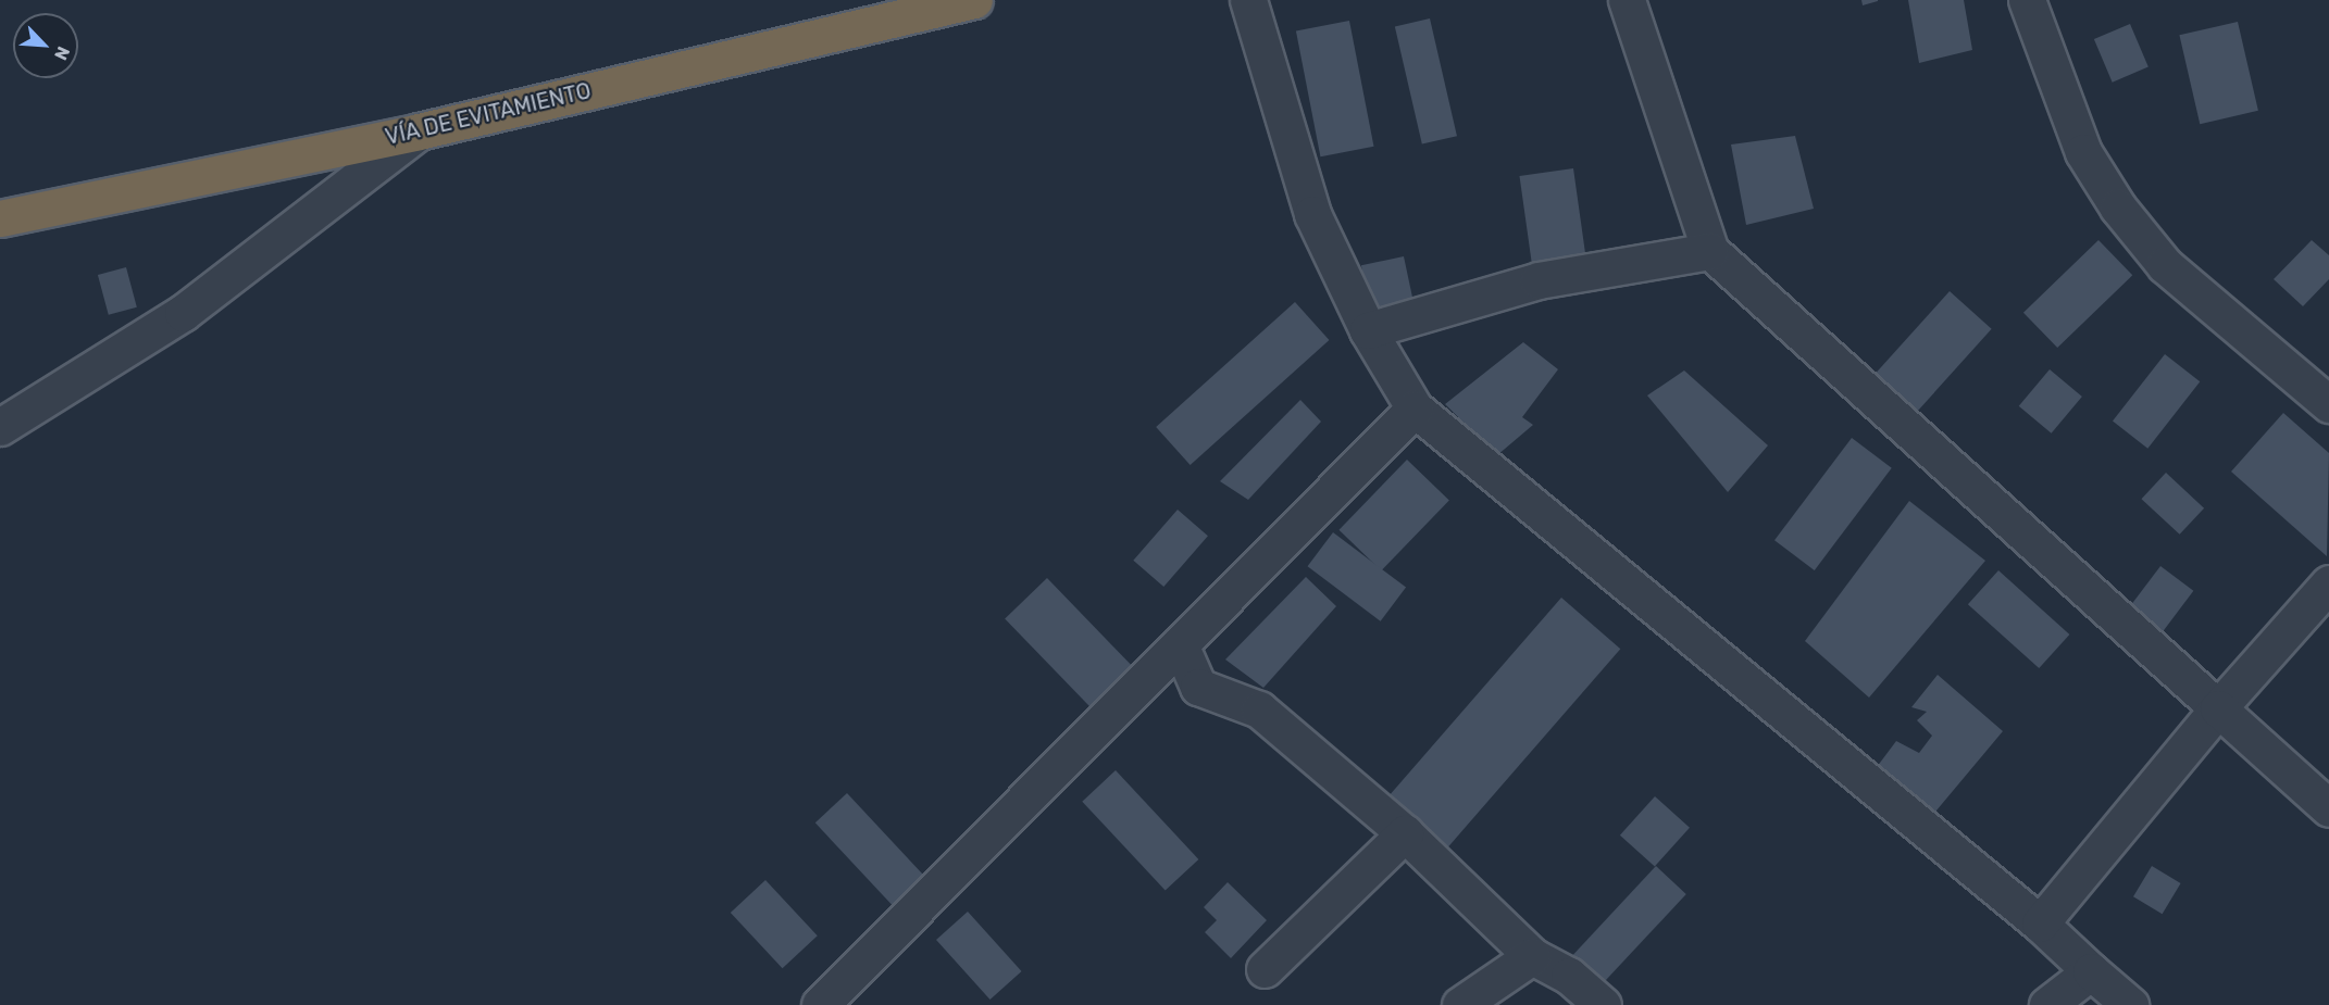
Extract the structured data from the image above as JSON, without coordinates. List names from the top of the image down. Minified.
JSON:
{"streets":{"highway":["VÍA DE EVITAMIENTO"]},"north":"bottom right"}
